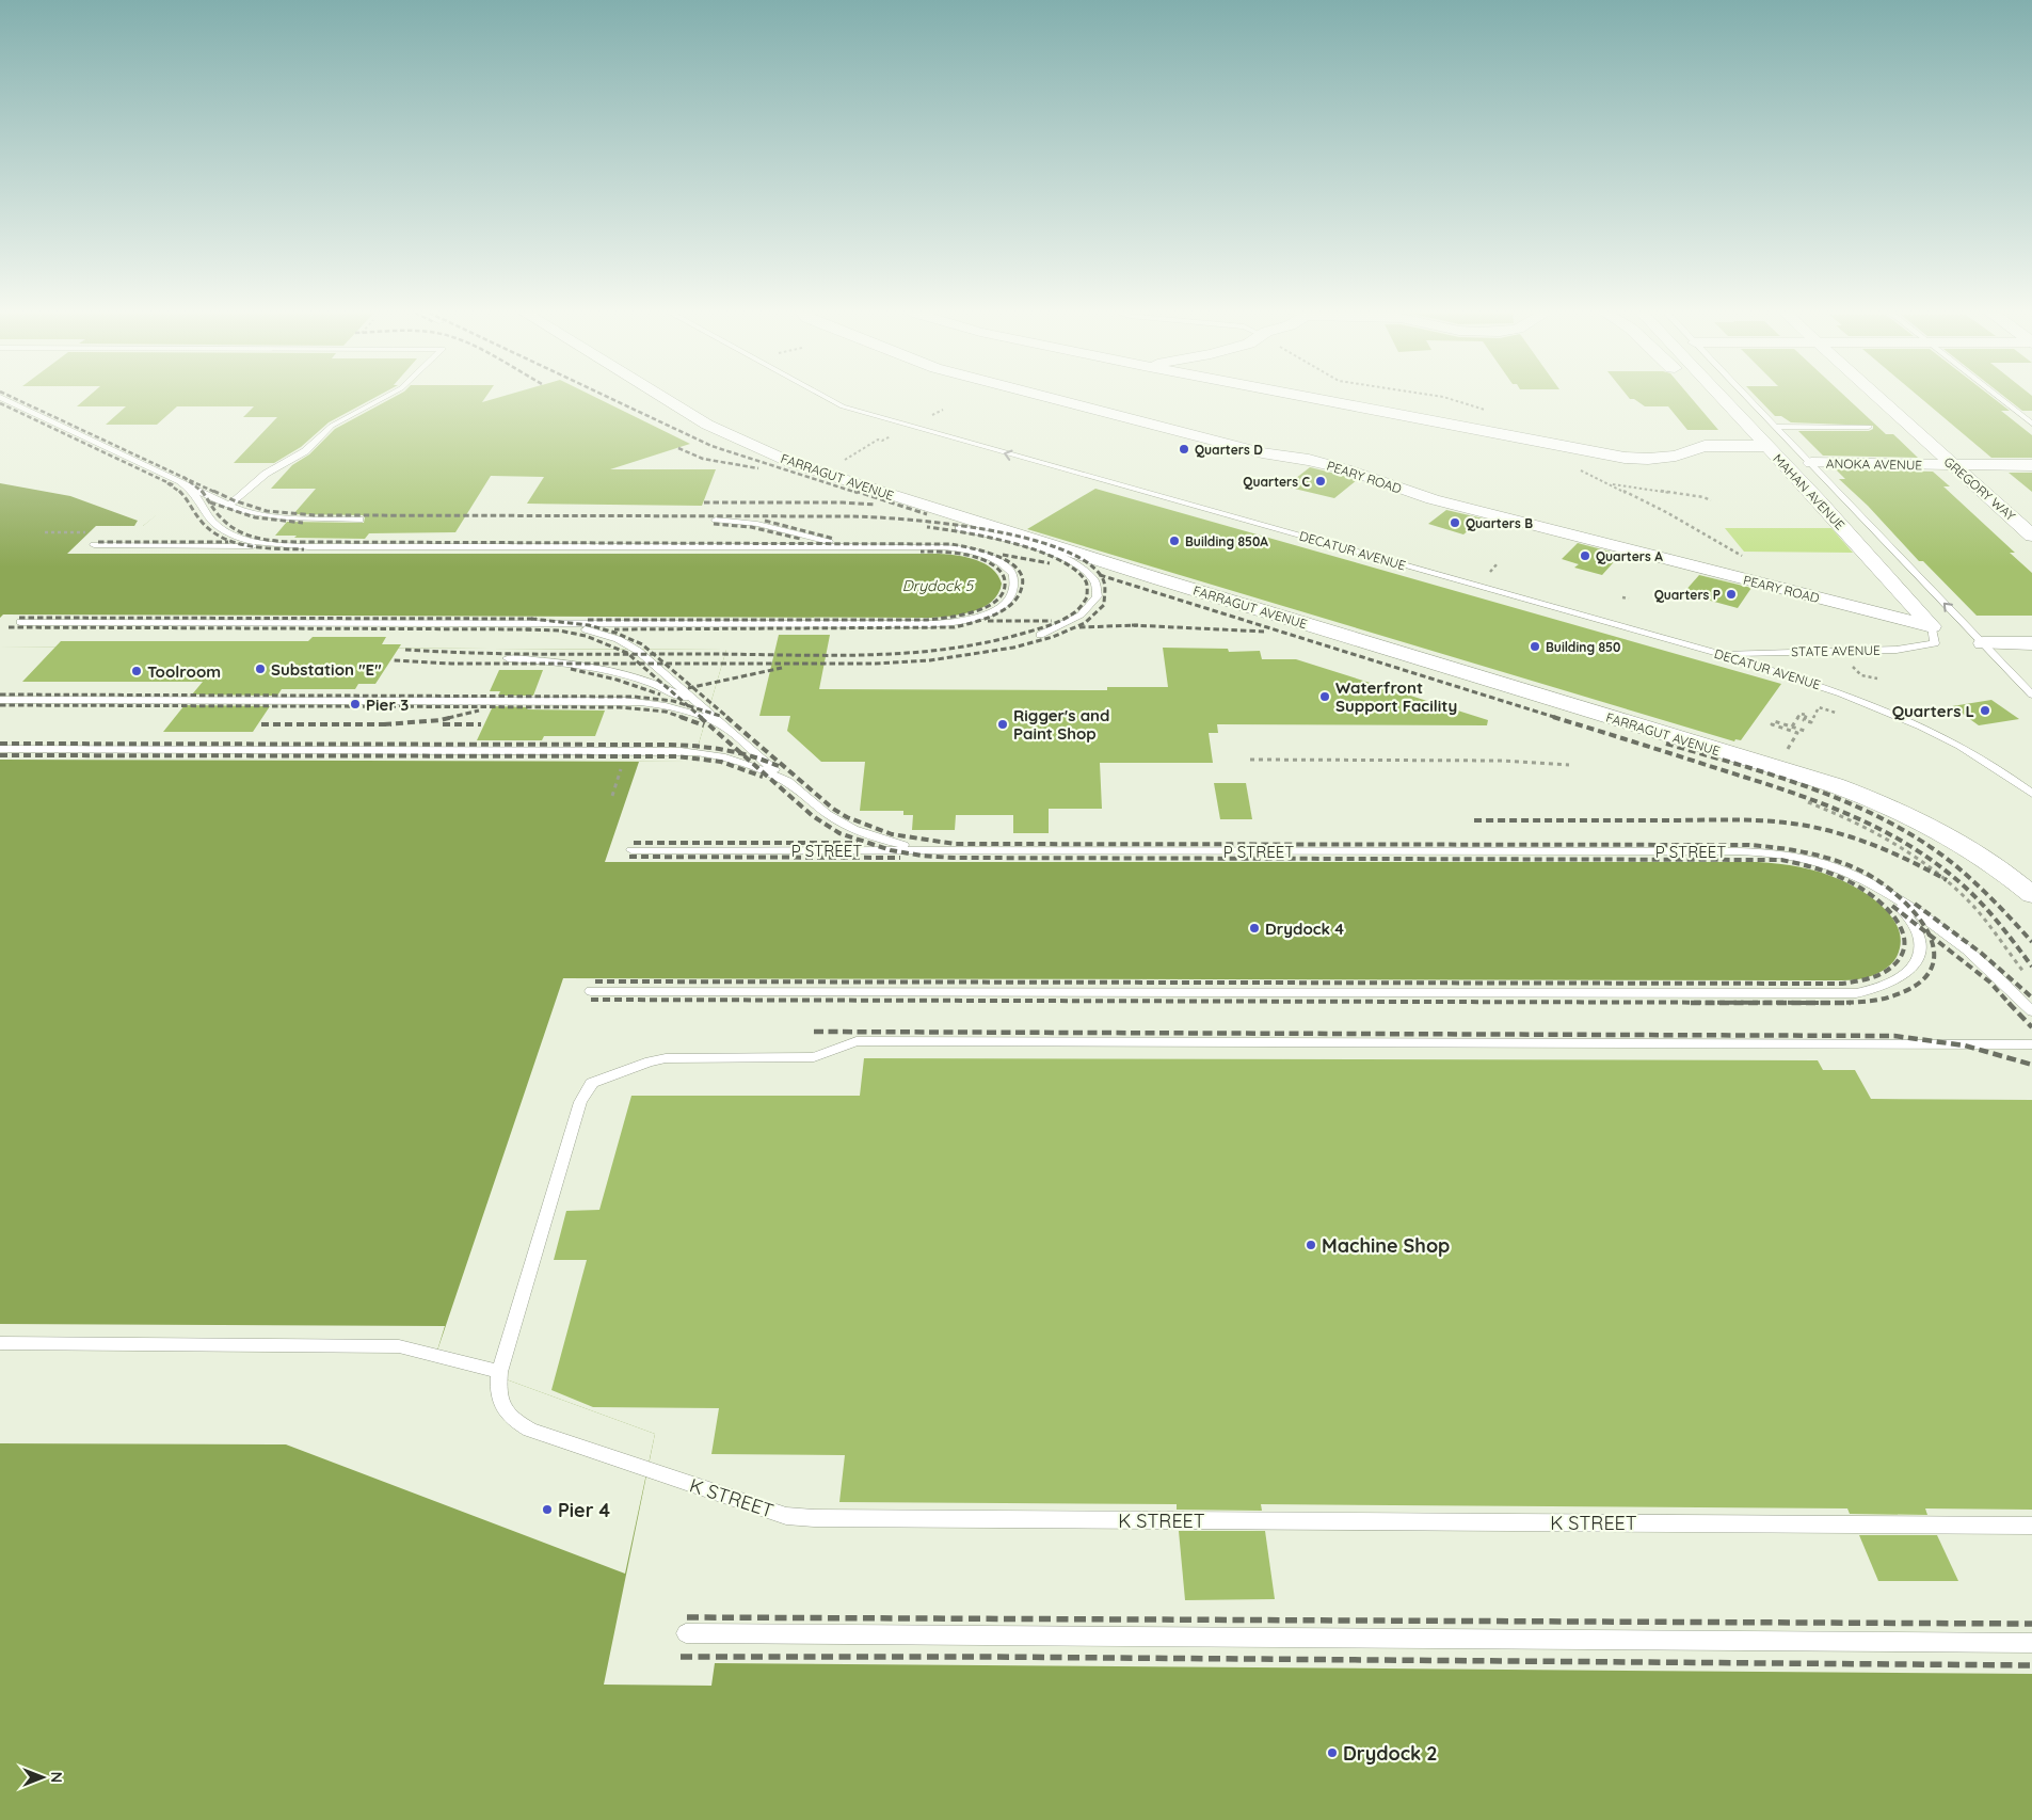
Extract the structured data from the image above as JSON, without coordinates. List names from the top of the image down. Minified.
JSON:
{"streets":{"street":["ANOKA AVENUE","FARRAGUT AVENUE","PEARY ROAD","GREGORY WAY","MAHAN AVENUE"],"lane":["DECATUR AVENUE","STATE AVENUE","P STREET","K STREET"]},"crossings":[["ANOKA AVENUE","GREGORY WAY"],["PEARY ROAD","MAHAN AVENUE"],["PEARY ROAD","STATE AVENUE"],["MAHAN AVENUE","STATE AVENUE"],["DECATUR AVENUE","STATE AVENUE"]],"one_way":["DECATUR AVENUE"],"water":["Drydock 5"],"places":["Quarters D","Quarters C","Quarters B","Building 850A","Quarters A","Quarters P","Building 850","Substation \"E\"","Toolroom","Waterfront Support Facility","Pier 3","Quarters L","Rigger's and Paint Shop","Drydock 4","Machine Shop","Pier 4","Drydock 2"],"north":"right"}
